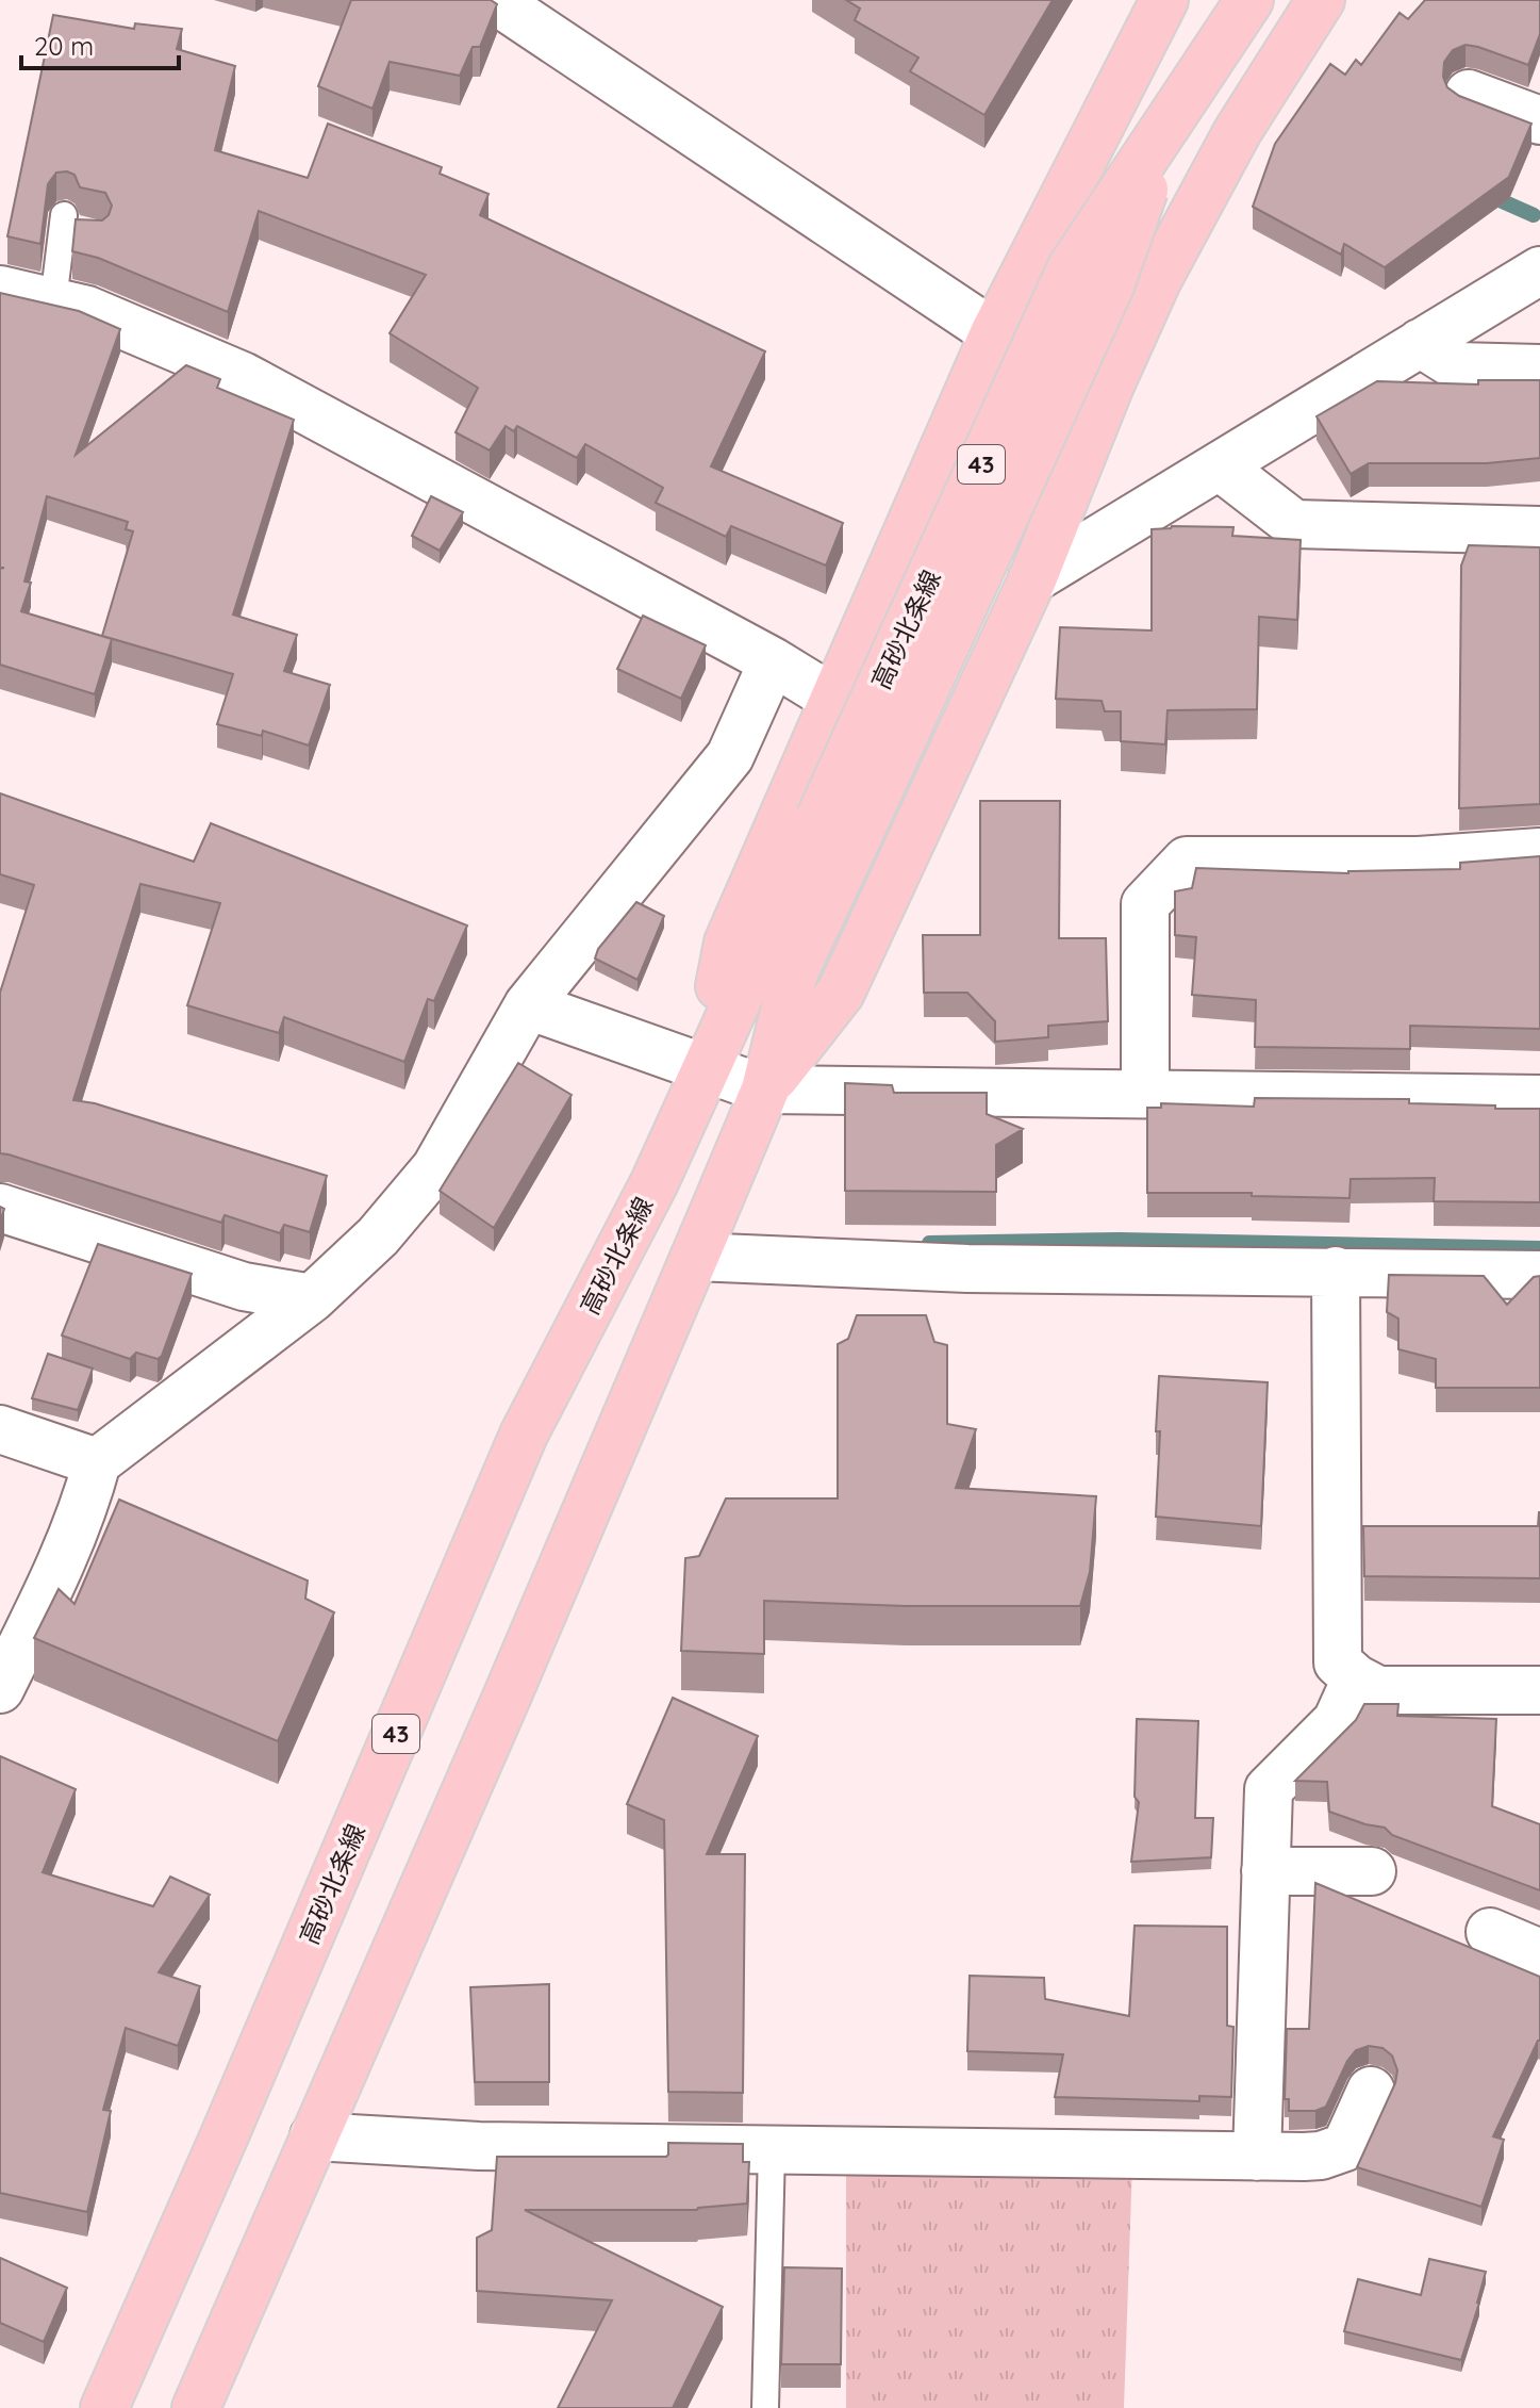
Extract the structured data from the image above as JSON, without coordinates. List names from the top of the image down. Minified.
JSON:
{"streets":{"main road":["43","高砂北条線"]},"scale_bar":"20 m"}
